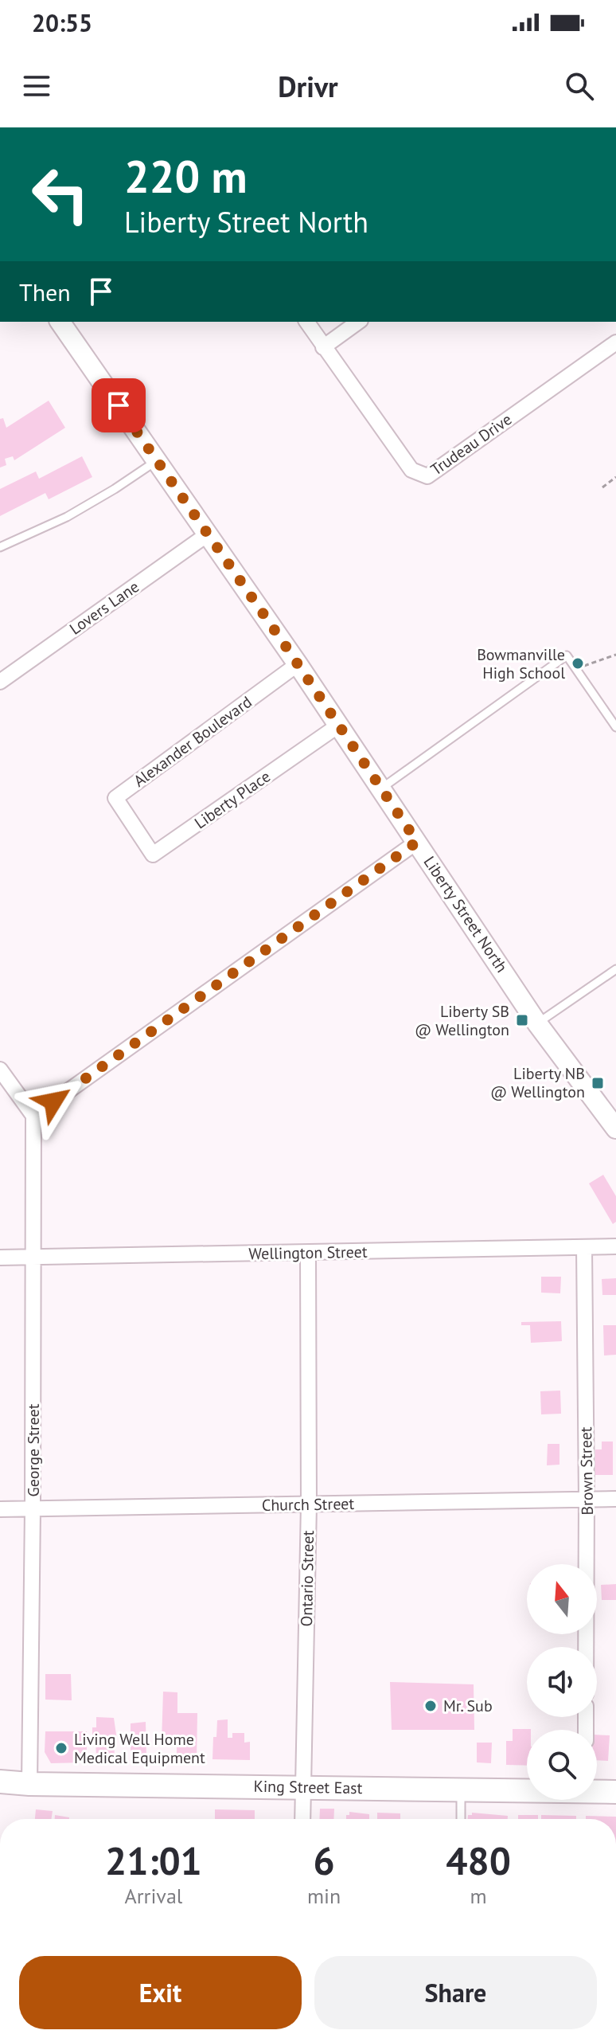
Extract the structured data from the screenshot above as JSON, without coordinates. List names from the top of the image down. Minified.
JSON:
{"streets":{"main road":["Liberty Street North","King Street East"],"street":["Trudeau Drive","Lovers Lane","Alexander Boulevard","Liberty Place","Wellington Street","George Street","Brown Street","Church Street","Ontario Street"]},"crossings":[["Lovers Lane","Liberty Street North"],["Alexander Boulevard","Liberty Place"],["Alexander Boulevard","Liberty Street North"],["Liberty Place","Liberty Street North"],["Wellington Street","George Street"],["Wellington Street","Brown Street"],["Wellington Street","Ontario Street"],["George Street","Church Street"],["George Street","King Street East"],["Brown Street","Church Street"],["Church Street","Ontario Street"],["Ontario Street","King Street East"]],"places":{"other":["Bowmanville High School","Mr. Sub","Living Well Home Medical Equipment"],"transit":["Liberty SB @ Wellington","Liberty NB @ Wellington"]},"north":"top","page":{"status":"20:55","header":"Drivr","turn":["220 m","Liberty Street North"],"then":"Then","eta":["21:01","Arrival","6","min","480","m"],"buttons":["Exit","Share"]}}
